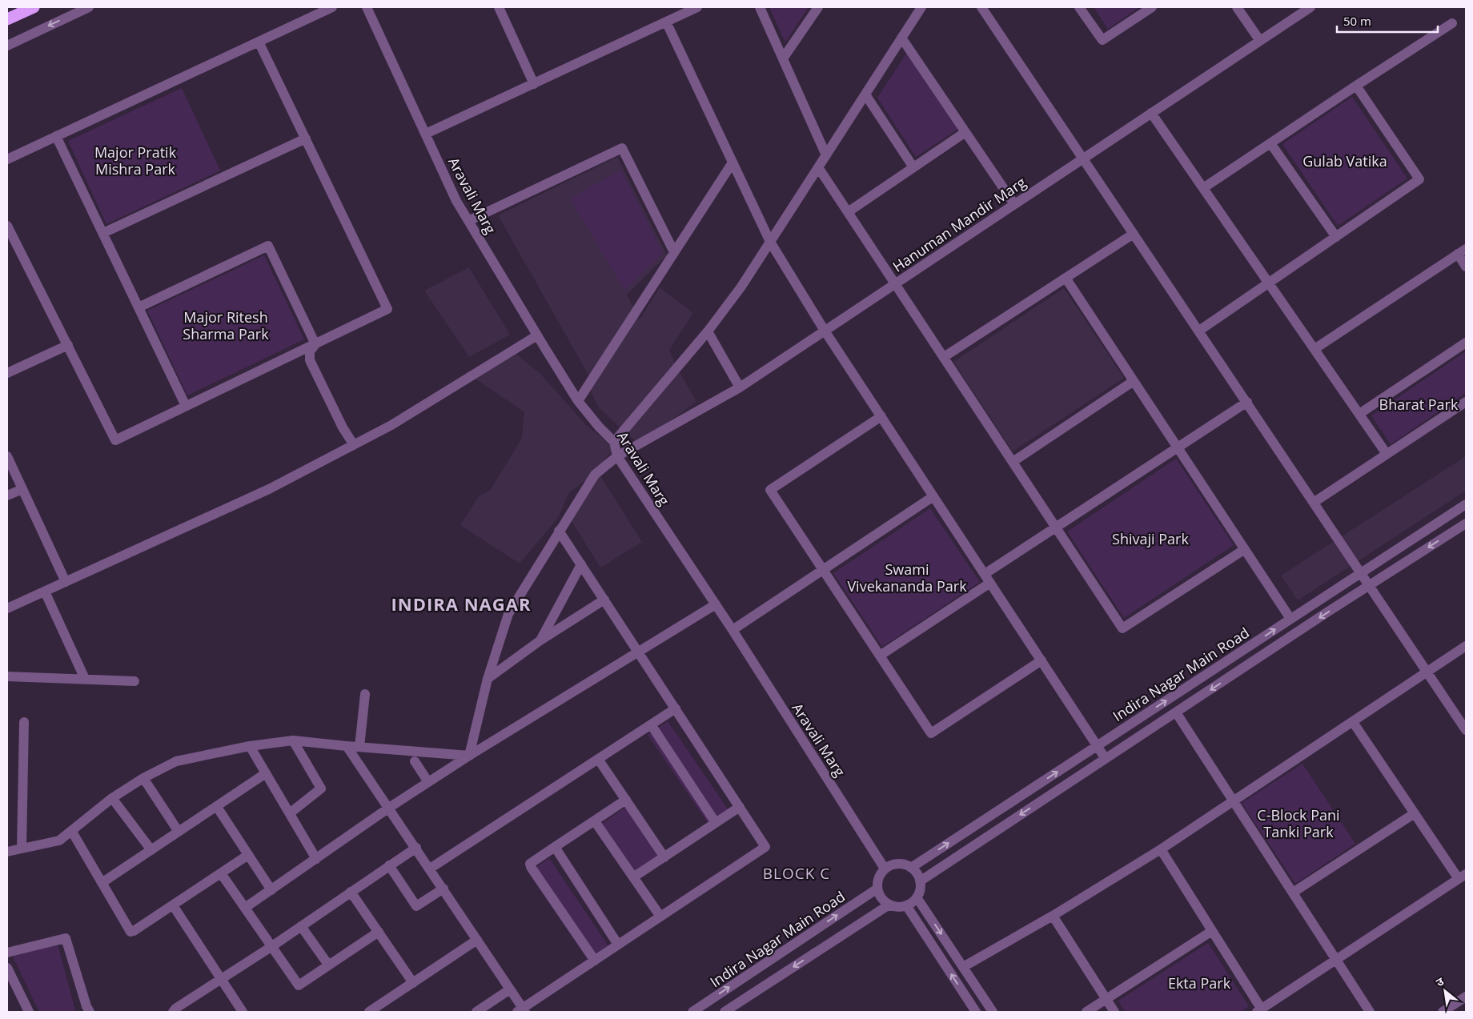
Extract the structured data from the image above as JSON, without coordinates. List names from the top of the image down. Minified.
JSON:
{"streets":{"street":["Aravali Marg","Hanuman Mandir Marg","Indira Nagar Main Road"]},"crossings":[["Aravali Marg","Hanuman Mandir Marg"],["Aravali Marg","Indira Nagar Main Road"]],"districts":["INDIRA NAGAR","BLOCK C"],"parks":["Major Pratik Mishra Park","Gulab Vatika","Major Ritesh Sharma Park","Bharat Park","Shivaji Park","Swami Vivekananda Park","C-Block Pani Tanki Park","Ekta Park"],"scale_bar":"50 m","north":"top left"}
